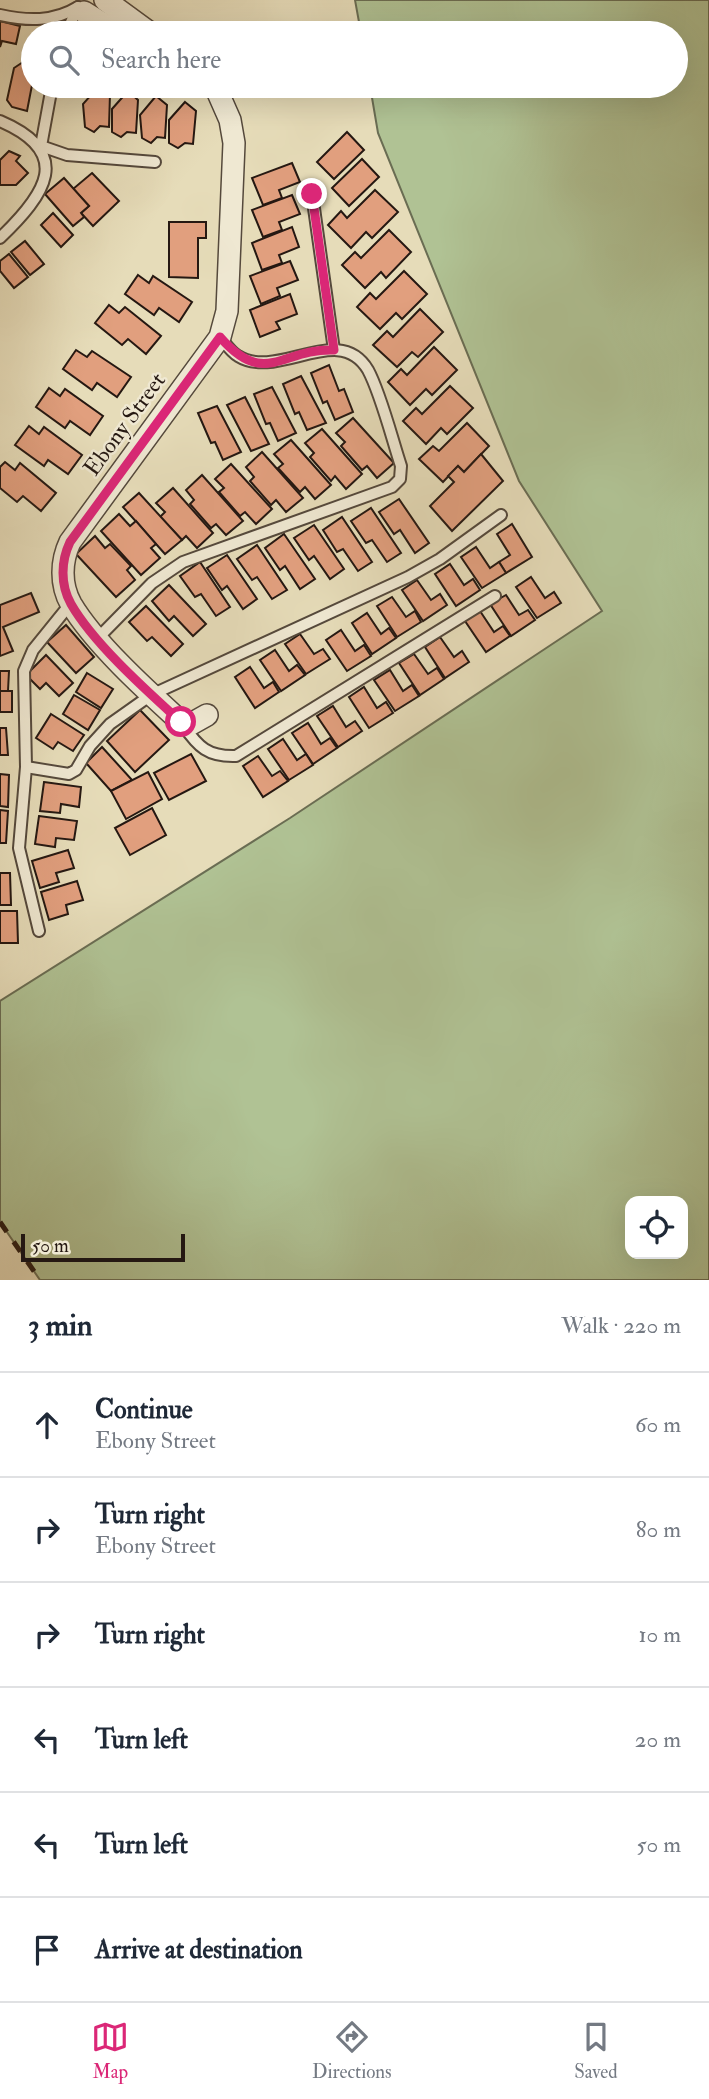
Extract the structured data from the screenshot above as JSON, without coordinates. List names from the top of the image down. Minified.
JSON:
{"streets":{"street":["Ebony Street"]},"scale_bar":"50 m","page":{"search":"Search here","scale":"50 m","heading":["3 min","Walk · 220 m"],"list":[["Continue","Ebony Street","60 m"],["Turn right","Ebony Street","80 m"],["Turn right","10 m"],["Turn left","20 m"],["Turn left","50 m"],"Arrive at destination"],"nav":["Map","Directions","Saved"]}}
